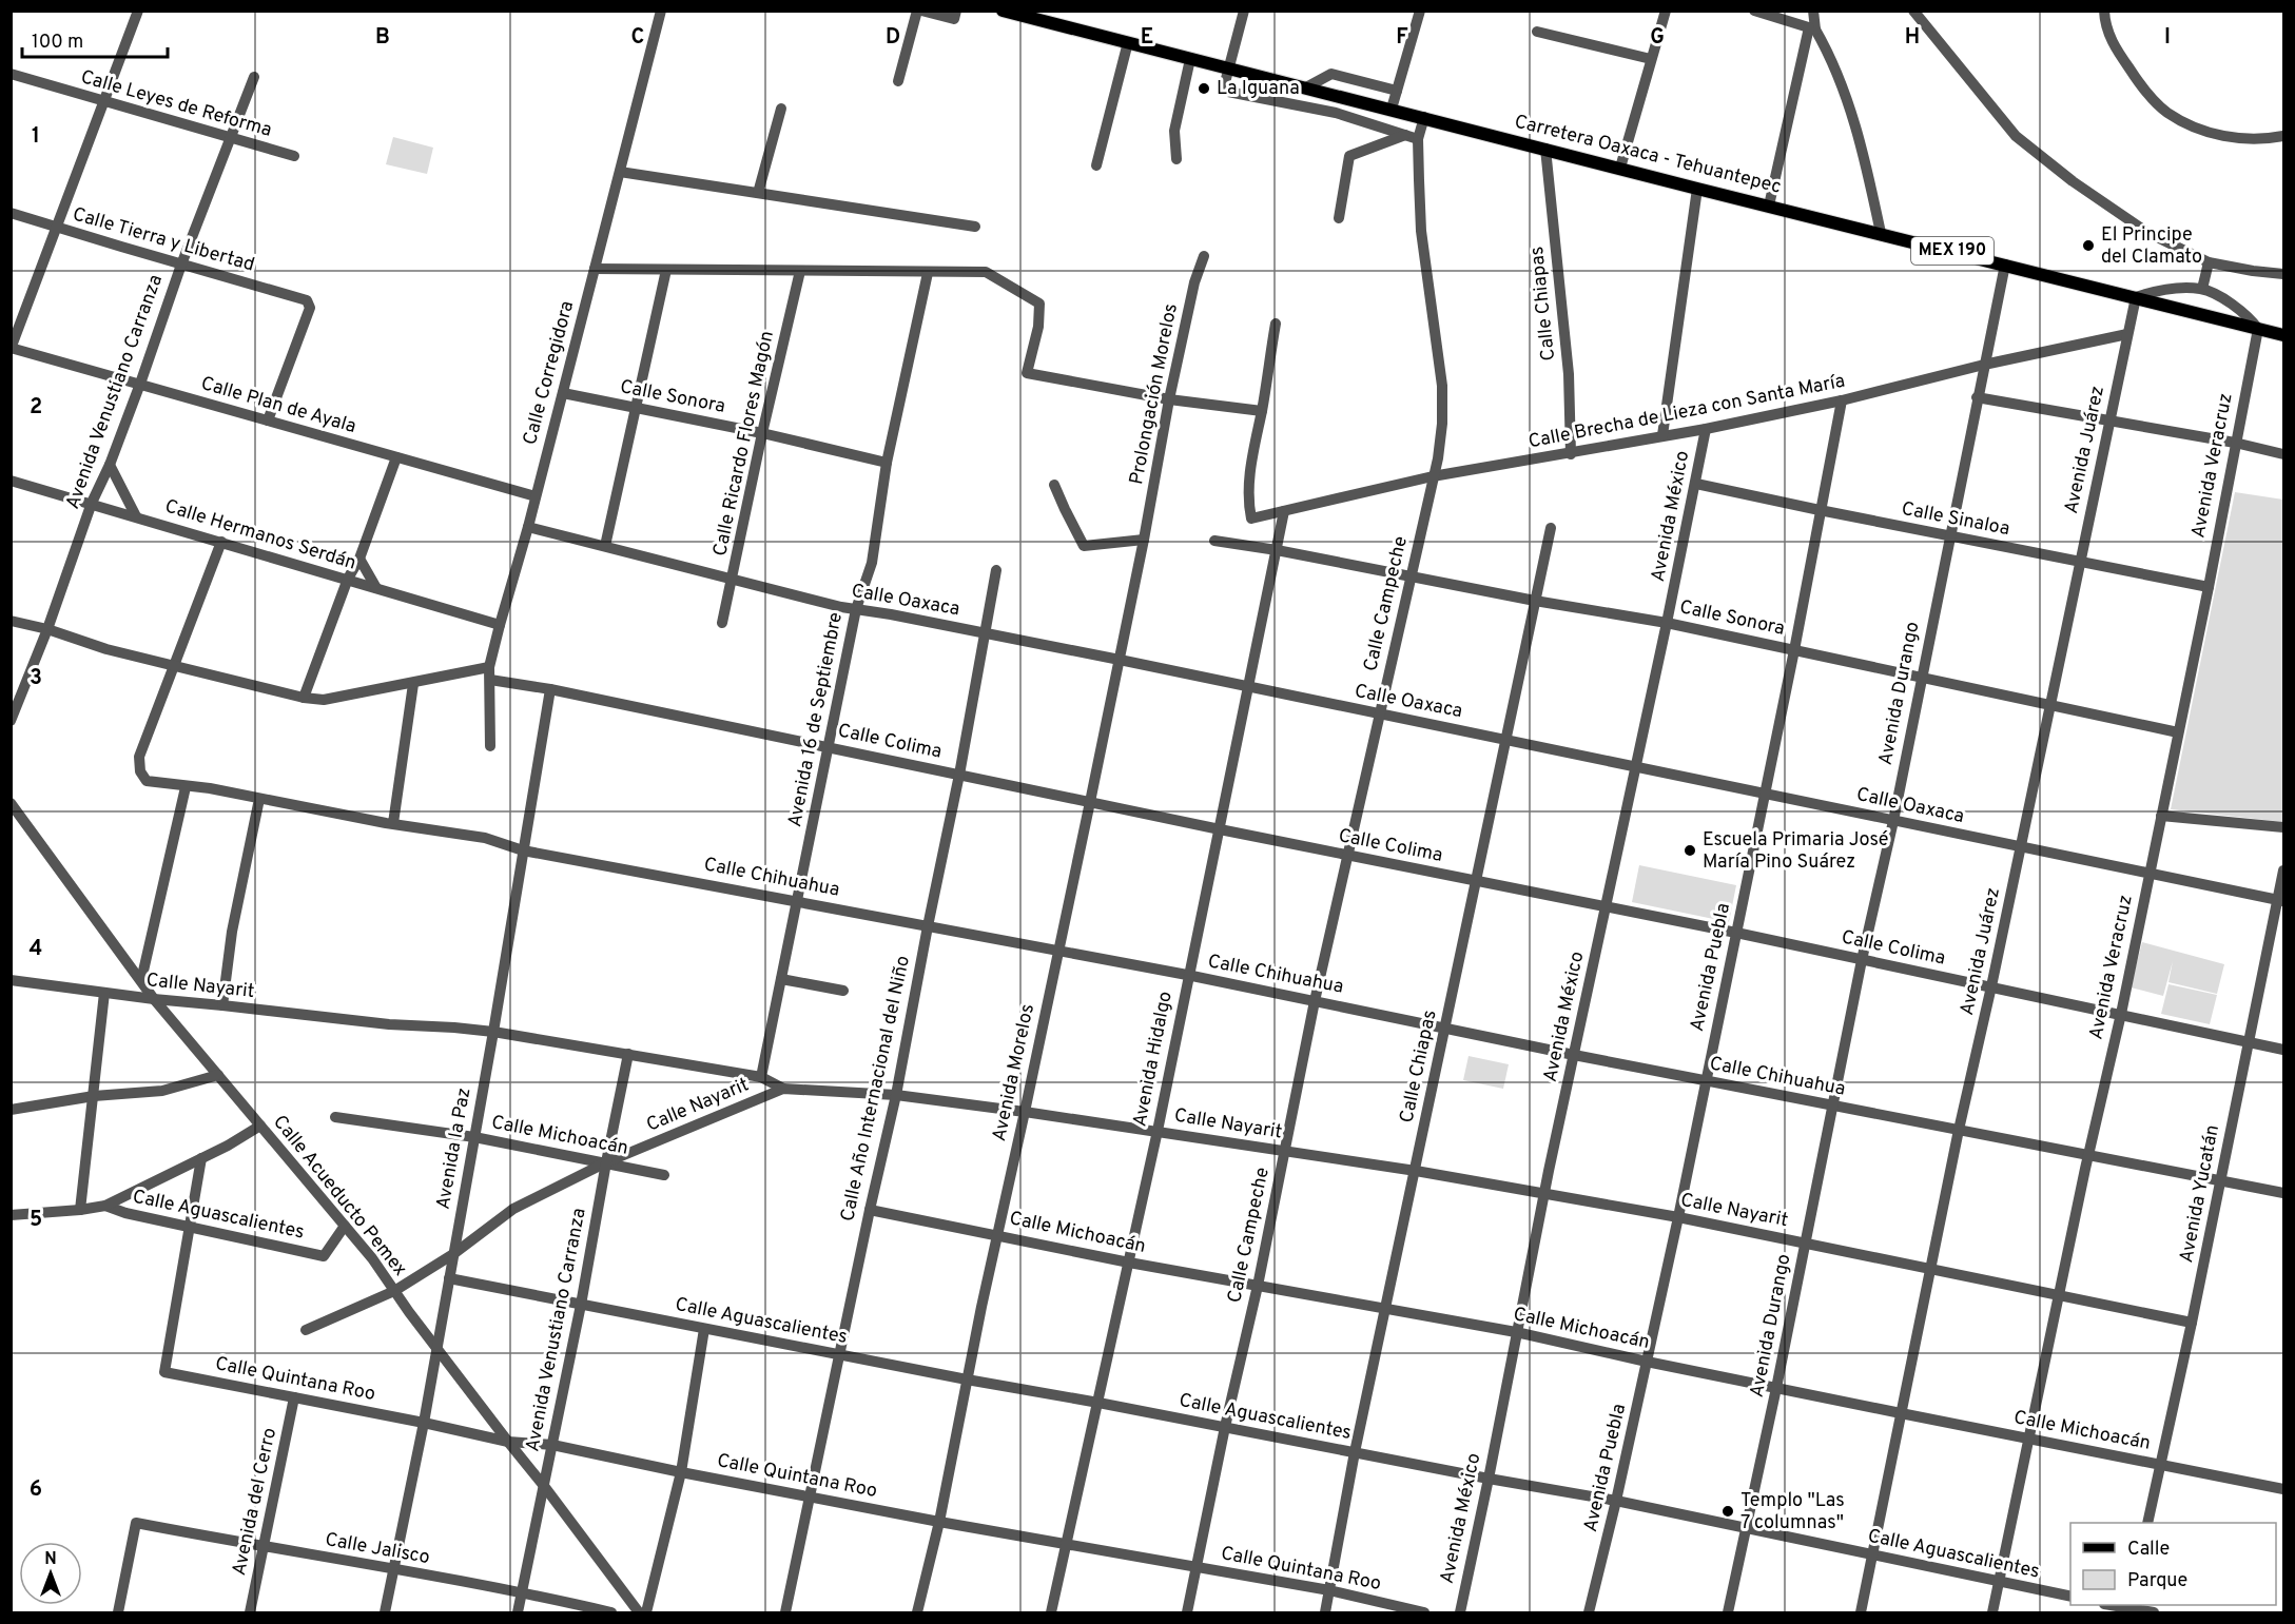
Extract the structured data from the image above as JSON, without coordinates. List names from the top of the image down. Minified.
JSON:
{"streets":{"main road":["Carretera Oaxaca - Tehuantepec","MEX 190"],"street":["Calle Leyes de Reforma","Calle Tierra y Libertad","Calle Chiapas","Calle Corregidora","Avenida Venustiano Carranza","Prolongación Morelos","Calle Sonora","Calle Plan de Ayala","Calle Brecha de Lieza con Santa María","Calle Ricardo Flores Magón","Avenida Juárez","Avenida Veracruz","Avenida México","Calle Sinaloa","Calle Hermanos Serdán","Calle Oaxaca","Calle Campeche","Avenida Durango","Avenida 16 de Septiembre","Calle Colima","Calle Chihuahua","Avenida Puebla","Calle Nayarit","Avenida Hidalgo","Avenida Morelos","Calle Año Internacional del Niño","Calle Michoacán","Avenida la Paz","Avenida Yucatán","Calle Acueducto Pemex","Calle Aguascalientes","Calle Quintana Roo","Avenida del Cerro","Calle Jalisco"]},"crossings":[["Calle Leyes de Reforma","Avenida Venustiano Carranza"],["Carretera Oaxaca - Tehuantepec","Calle Chiapas"],["Carretera Oaxaca - Tehuantepec","Avenida Juárez"],["Carretera Oaxaca - Tehuantepec","Avenida Veracruz"],["Carretera Oaxaca - Tehuantepec","Calle Campeche"],["Carretera Oaxaca - Tehuantepec","Avenida Durango"],["Calle Tierra y Libertad","Avenida Venustiano Carranza"],["Calle Tierra y Libertad","Calle Plan de Ayala"],["Calle Chiapas","Calle Sonora"],["Calle Chiapas","Calle Brecha de Lieza con Santa María"],["Calle Chiapas","Calle Oaxaca"],["Calle Chiapas","Calle Colima"],["Calle Chiapas","Calle Chihuahua"],["Calle Chiapas","Calle Nayarit"],["Calle Chiapas","Calle Michoacán"],["Calle Chiapas","Calle Aguascalientes"],["Calle Chiapas","Calle Quintana Roo"],["Calle Corregidora","Calle Sonora"],["Calle Corregidora","Calle Plan de Ayala"],["Calle Corregidora","Calle Hermanos Serdán"],["Calle Corregidora","Calle Oaxaca"],["Calle Corregidora","Calle Colima"],["Avenida Venustiano Carranza","Calle Plan de Ayala"],["Avenida Venustiano Carranza","Calle Hermanos Serdán"],["Avenida Venustiano Carranza","Calle Nayarit"],["Avenida Venustiano Carranza","Calle Michoacán"],["Avenida Venustiano Carranza","Calle Acueducto Pemex"],["Avenida Venustiano Carranza","Calle Aguascalientes"],["Avenida Venustiano Carranza","Calle Quintana Roo"],["Avenida Venustiano Carranza","Calle Jalisco"],["Prolongación Morelos","Avenida Morelos"],["Calle Sonora","Calle Ricardo Flores Magón"],["Calle Sonora","Avenida Juárez"],["Calle Sonora","Avenida Veracruz"],["Calle Sonora","Avenida México"],["Calle Sonora","Calle Campeche"],["Calle Sonora","Avenida Durango"],["Calle Sonora","Avenida 16 de Septiembre"],["Calle Sonora","Avenida Puebla"],["Calle Sonora","Avenida Hidalgo"],["Calle Brecha de Lieza con Santa María","Avenida Juárez"],["Calle Brecha de Lieza con Santa María","Avenida México"],["Calle Brecha de Lieza con Santa María","Calle Campeche"],["Calle Brecha de Lieza con Santa María","Avenida Durango"],["Calle Brecha de Lieza con Santa María","Avenida Puebla"],["Calle Brecha de Lieza con Santa María","Avenida Hidalgo"],["Calle Ricardo Flores Magón","Calle Oaxaca"],["Avenida Juárez","Calle Sinaloa"],["Avenida Juárez","Calle Oaxaca"],["Avenida Juárez","Calle Colima"],["Avenida Juárez","Calle Chihuahua"],["Avenida Juárez","Calle Nayarit"],["Avenida Juárez","Calle Michoacán"],["Avenida Juárez","Calle Aguascalientes"],["Avenida Veracruz","Calle Sinaloa"],["Avenida Veracruz","Calle Oaxaca"],["Avenida Veracruz","Calle Colima"],["Avenida Veracruz","Calle Chihuahua"],["Avenida Veracruz","Calle Nayarit"],["Avenida Veracruz","Calle Michoacán"],["Avenida Veracruz","Calle Aguascalientes"],["Avenida México","Calle Sinaloa"],["Avenida México","Calle Oaxaca"],["Avenida México","Calle Colima"],["Avenida México","Calle Chihuahua"],["Avenida México","Calle Nayarit"],["Avenida México","Calle Michoacán"],["Avenida México","Calle Aguascalientes"],["Calle Sinaloa","Avenida Durango"],["Calle Sinaloa","Avenida Puebla"],["Calle Oaxaca","Calle Campeche"],["Calle Oaxaca","Avenida Durango"],["Calle Oaxaca","Avenida 16 de Septiembre"],["Calle Oaxaca","Avenida Puebla"],["Calle Oaxaca","Avenida Hidalgo"],["Calle Oaxaca","Avenida Morelos"],["Calle Oaxaca","Calle Año Internacional del Niño"],["Calle Oaxaca","Avenida Yucatán"],["Calle Campeche","Calle Colima"],["Calle Campeche","Calle Chihuahua"],["Calle Campeche","Calle Nayarit"],["Calle Campeche","Calle Michoacán"],["Calle Campeche","Calle Aguascalientes"],["Calle Campeche","Calle Quintana Roo"],["Avenida Durango","Calle Colima"],["Avenida Durango","Calle Chihuahua"],["Avenida Durango","Calle Nayarit"],["Avenida Durango","Calle Michoacán"],["Avenida Durango","Calle Aguascalientes"],["Avenida 16 de Septiembre","Calle Colima"],["Avenida 16 de Septiembre","Calle Chihuahua"],["Avenida 16 de Septiembre","Calle Nayarit"],["Calle Colima","Avenida Puebla"],["Calle Colima","Avenida Hidalgo"],["Calle Colima","Avenida Morelos"],["Calle Colima","Calle Año Internacional del Niño"],["Calle Colima","Avenida la Paz"],["Calle Colima","Avenida Yucatán"],["Calle Chihuahua","Avenida Puebla"],["Calle Chihuahua","Avenida Hidalgo"],["Calle Chihuahua","Avenida Morelos"],["Calle Chihuahua","Calle Año Internacional del Niño"],["Calle Chihuahua","Avenida la Paz"],["Calle Chihuahua","Avenida Yucatán"],["Avenida Puebla","Calle Nayarit"],["Avenida Puebla","Calle Michoacán"],["Avenida Puebla","Calle Aguascalientes"],["Calle Nayarit","Avenida Hidalgo"],["Calle Nayarit","Avenida Morelos"],["Calle Nayarit","Calle Año Internacional del Niño"],["Calle Nayarit","Calle Michoacán"],["Calle Nayarit","Avenida la Paz"],["Calle Nayarit","Avenida Yucatán"],["Calle Nayarit","Calle Acueducto Pemex"],["Avenida Hidalgo","Calle Michoacán"],["Avenida Hidalgo","Calle Aguascalientes"],["Avenida Hidalgo","Calle Quintana Roo"],["Avenida Morelos","Calle Michoacán"],["Avenida Morelos","Calle Aguascalientes"],["Avenida Morelos","Calle Quintana Roo"],["Calle Año Internacional del Niño","Calle Michoacán"],["Calle Año Internacional del Niño","Calle Aguascalientes"],["Calle Año Internacional del Niño","Calle Quintana Roo"],["Calle Michoacán","Avenida la Paz"],["Calle Michoacán","Avenida Yucatán"],["Avenida la Paz","Calle Acueducto Pemex"],["Avenida la Paz","Calle Aguascalientes"],["Avenida la Paz","Calle Quintana Roo"],["Avenida la Paz","Calle Jalisco"],["Calle Acueducto Pemex","Calle Aguascalientes"],["Calle Acueducto Pemex","Calle Quintana Roo"],["Calle Aguascalientes","Calle Quintana Roo"],["Calle Quintana Roo","Avenida del Cerro"],["Avenida del Cerro","Calle Jalisco"]],"places":["La Iguana","El Principe del Clamato","Escuela Primaria José María Pino Suárez","Templo \"Las 7 columnas\""],"legend":["Calle","Parque"],"scale_bar":"100 m","north":"top","grid":{"columns":["B","C","D","E","F","G","H","I"],"rows":["1","2","3","4","5","6"]}}
